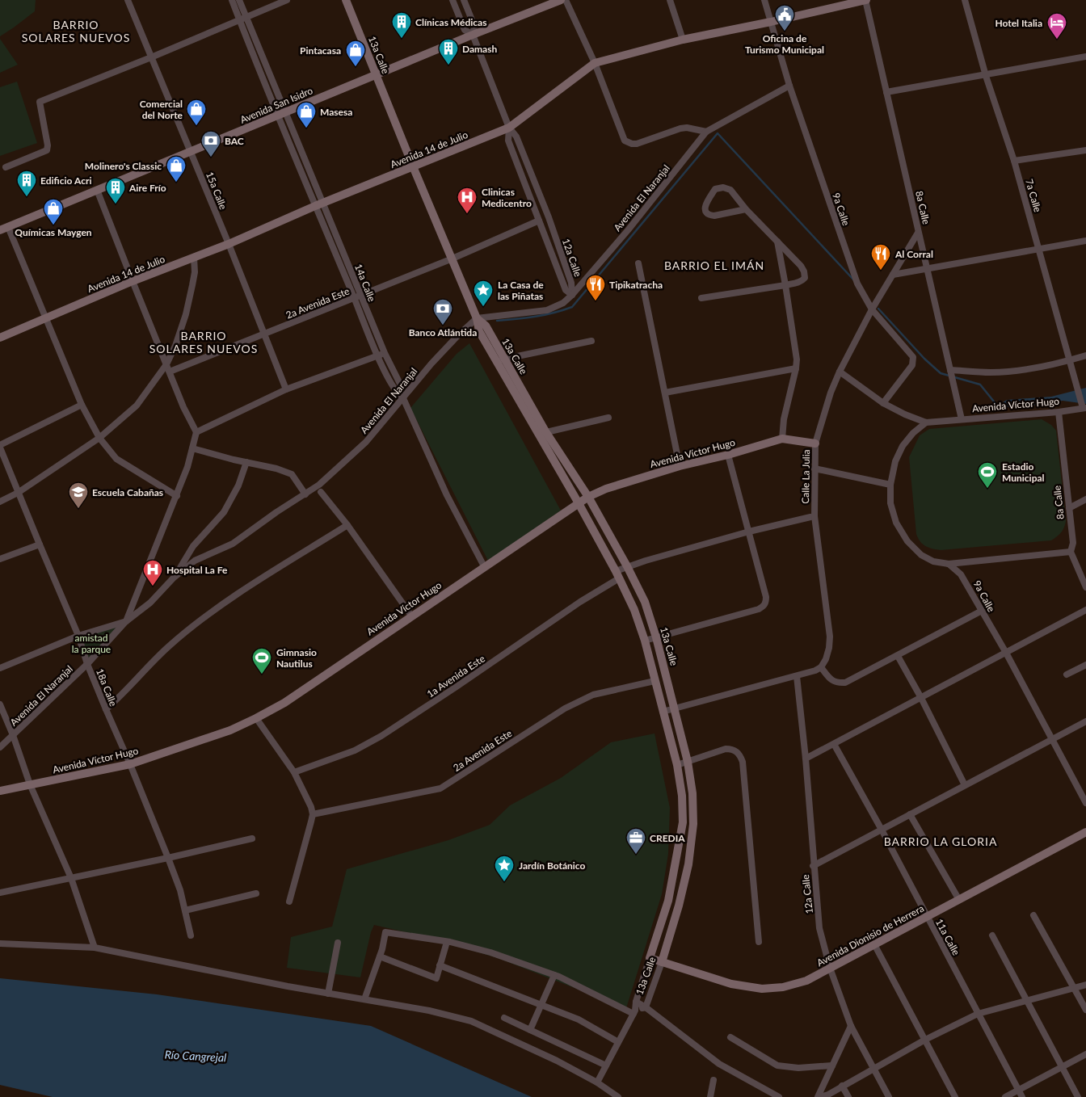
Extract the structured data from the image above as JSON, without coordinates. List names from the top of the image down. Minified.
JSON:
{"streets":{"street":["13a Calle","Avenida San Isidro","Avenida 14 de Julio","15a Calle","7a Calle","Avenida El Naranjal","8a Calle","9a Calle","12a Calle","14a Calle","2a Avenida Este","Avenida Víctor Hugo","Calle La Julia","1a Avenida Este","18a Calle","Avenida Dionisio de Herrera","11a Calle"]},"crossings":[["13a Calle","Avenida San Isidro"],["13a Calle","Avenida 14 de Julio"],["13a Calle","Avenida El Naranjal"],["13a Calle","2a Avenida Este"],["13a Calle","Avenida Víctor Hugo"],["13a Calle","1a Avenida Este"],["13a Calle","Avenida Dionisio de Herrera"],["Avenida San Isidro","15a Calle"],["Avenida San Isidro","12a Calle"],["Avenida San Isidro","14a Calle"],["Avenida 14 de Julio","15a Calle"],["Avenida 14 de Julio","8a Calle"],["Avenida 14 de Julio","9a Calle"],["Avenida 14 de Julio","12a Calle"],["Avenida 14 de Julio","14a Calle"],["15a Calle","2a Avenida Este"],["7a Calle","Avenida Víctor Hugo"],["Avenida El Naranjal","9a Calle"],["Avenida El Naranjal","12a Calle"],["Avenida El Naranjal","14a Calle"],["Avenida El Naranjal","18a Calle"],["8a Calle","Avenida Víctor Hugo"],["8a Calle","Calle La Julia"],["9a Calle","Avenida Víctor Hugo"],["9a Calle","Calle La Julia"],["12a Calle","2a Avenida Este"],["12a Calle","Avenida Dionisio de Herrera"],["14a Calle","2a Avenida Este"],["14a Calle","Avenida Víctor Hugo"],["Avenida Víctor Hugo","Calle La Julia"],["Avenida Víctor Hugo","18a Calle"],["Avenida Dionisio de Herrera","11a Calle"]],"districts":["BARRIO SOLARES NUEVOS","BARRIO EL IMÁN","BARRIO SOLARES NUEVOS","BARRIO LA GLORIA"],"water":["Río Cangrejal"],"parks":["amistad la parque"],"places":{"public building":["Oficina de Turismo Municipal"],"building":["Clínicas Médicas","Damash","Edificio Acri","Aire Frío"],"hotel":["Hotel Italia"],"shop":["Pintacasa","Comercial del Norte","Masesa","Molinero's Classic","Químicas Maygen"],"bank":["BAC","Banco Atlántida"],"hospital":["Clinicas Medicentro","Hospital La Fe"],"restaurant":["Al Corral","Tipikatracha"],"place":["La Casa de las Piñatas","Jardín Botánico"],"sports":["Estadio Municipal","Gimnasio Nautilus"],"school or university":["Escuela Cabañas"],"office":["CREDIA"]}}
